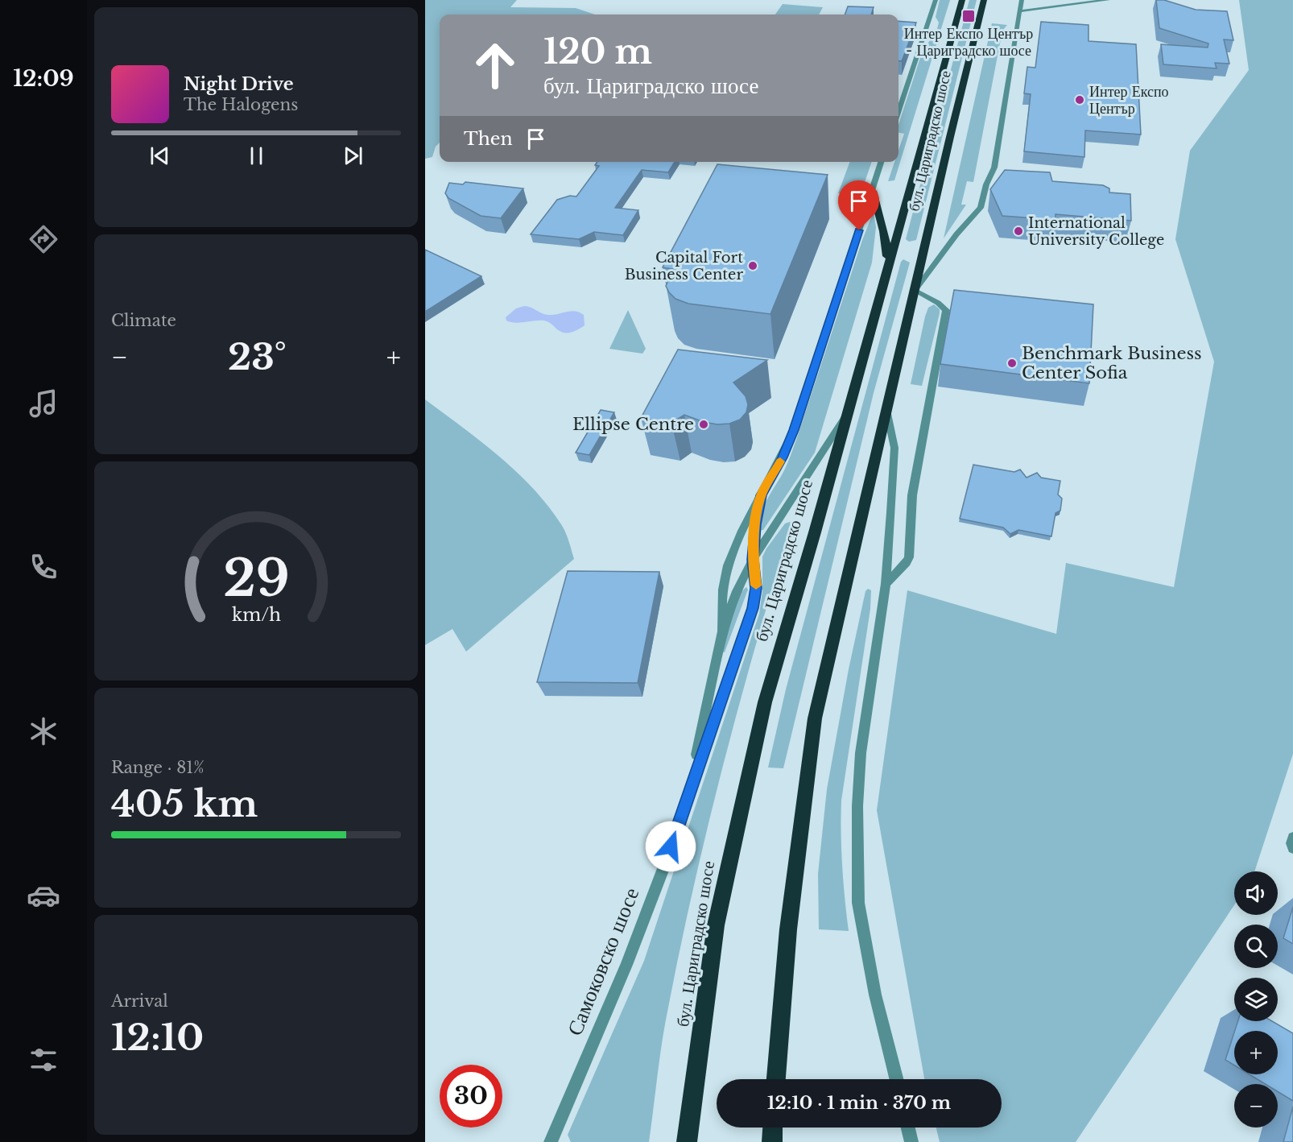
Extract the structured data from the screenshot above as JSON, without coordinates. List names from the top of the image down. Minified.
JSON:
{"streets":{"highway":["бул. Цариградско шосе"],"street":["Самоковско шосе"]},"crossings":[["бул. Цариградско шосе","Самоковско шосе"]],"places":{"transit":["Интер Експо Център - Цариградско шосе"],"other":["Интер Експо Център","International University College","Capital Fort Business Center","Benchmark Business Center Sofia","Ellipse Centre"]},"page":{"tabs":"12:09","turn":["120 m","бул. Цариградско шосе"],"song":["Night Drive","The Halogens"],"then":"Then","tile":["Climate",["Range · 81%","405 km"],["Arrival","12:10"]],"heat":["−","23°","+"],"map_buttons":["+","−"],"limit":"30","trip":"12:10 · 1 min · 370 m","gauge":["29","km/h"]}}
